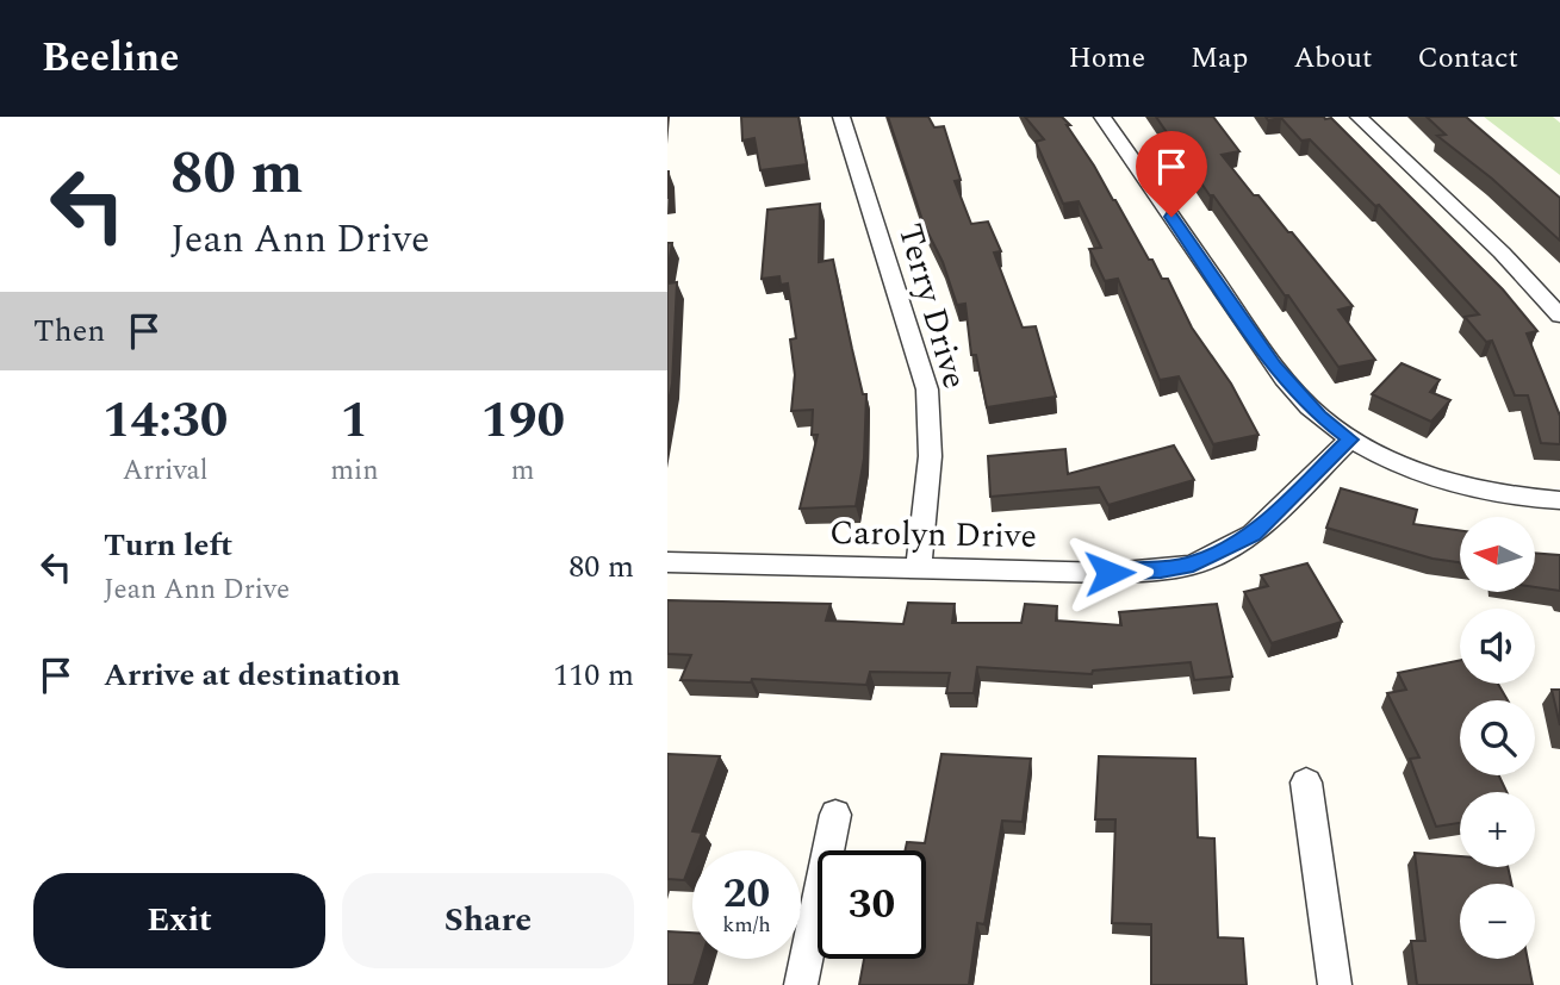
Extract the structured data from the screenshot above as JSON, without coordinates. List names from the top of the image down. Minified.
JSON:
{"streets":{"street":["Terry Drive","Carolyn Drive"]},"crossings":[["Terry Drive","Carolyn Drive"]],"north":"left","page":{"header":"Beeline","nav":["Home","Map","About","Contact"],"turn":["80 m","Jean Ann Drive"],"then":"Then","eta":["14:30","Arrival","1","min","190","m"],"list":[{"name":"Turn left","note":"Jean Ann Drive","value":"80 m"},{"name":"Arrive at destination","value":"110 m"}],"map_buttons":["+","−"],"speed":"20 km/h","limit":"30","buttons":["Exit","Share"]}}
